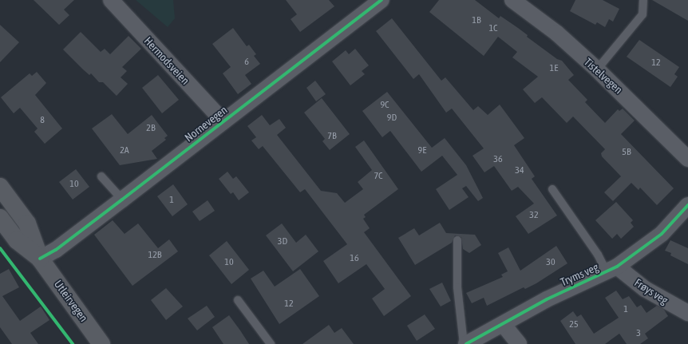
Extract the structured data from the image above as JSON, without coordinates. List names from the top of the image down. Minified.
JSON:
{"streets":{"main road":["Utleirvegen"],"street":["Hermodsveien","Tistelvegen","Nornevegen","Tryms veg","Frøys veg"]},"crossings":[["Hermodsveien","Nornevegen"],["Nornevegen","Utleirvegen"],["Tryms veg","Frøys veg"]],"house_numbers":["1B","1C","6","12","1E","9C","9D","8","2B","7B","2A","9E","5B","36","34","7C","10","1","32","3D","12B","16","10","30","12","1","25","3"]}
